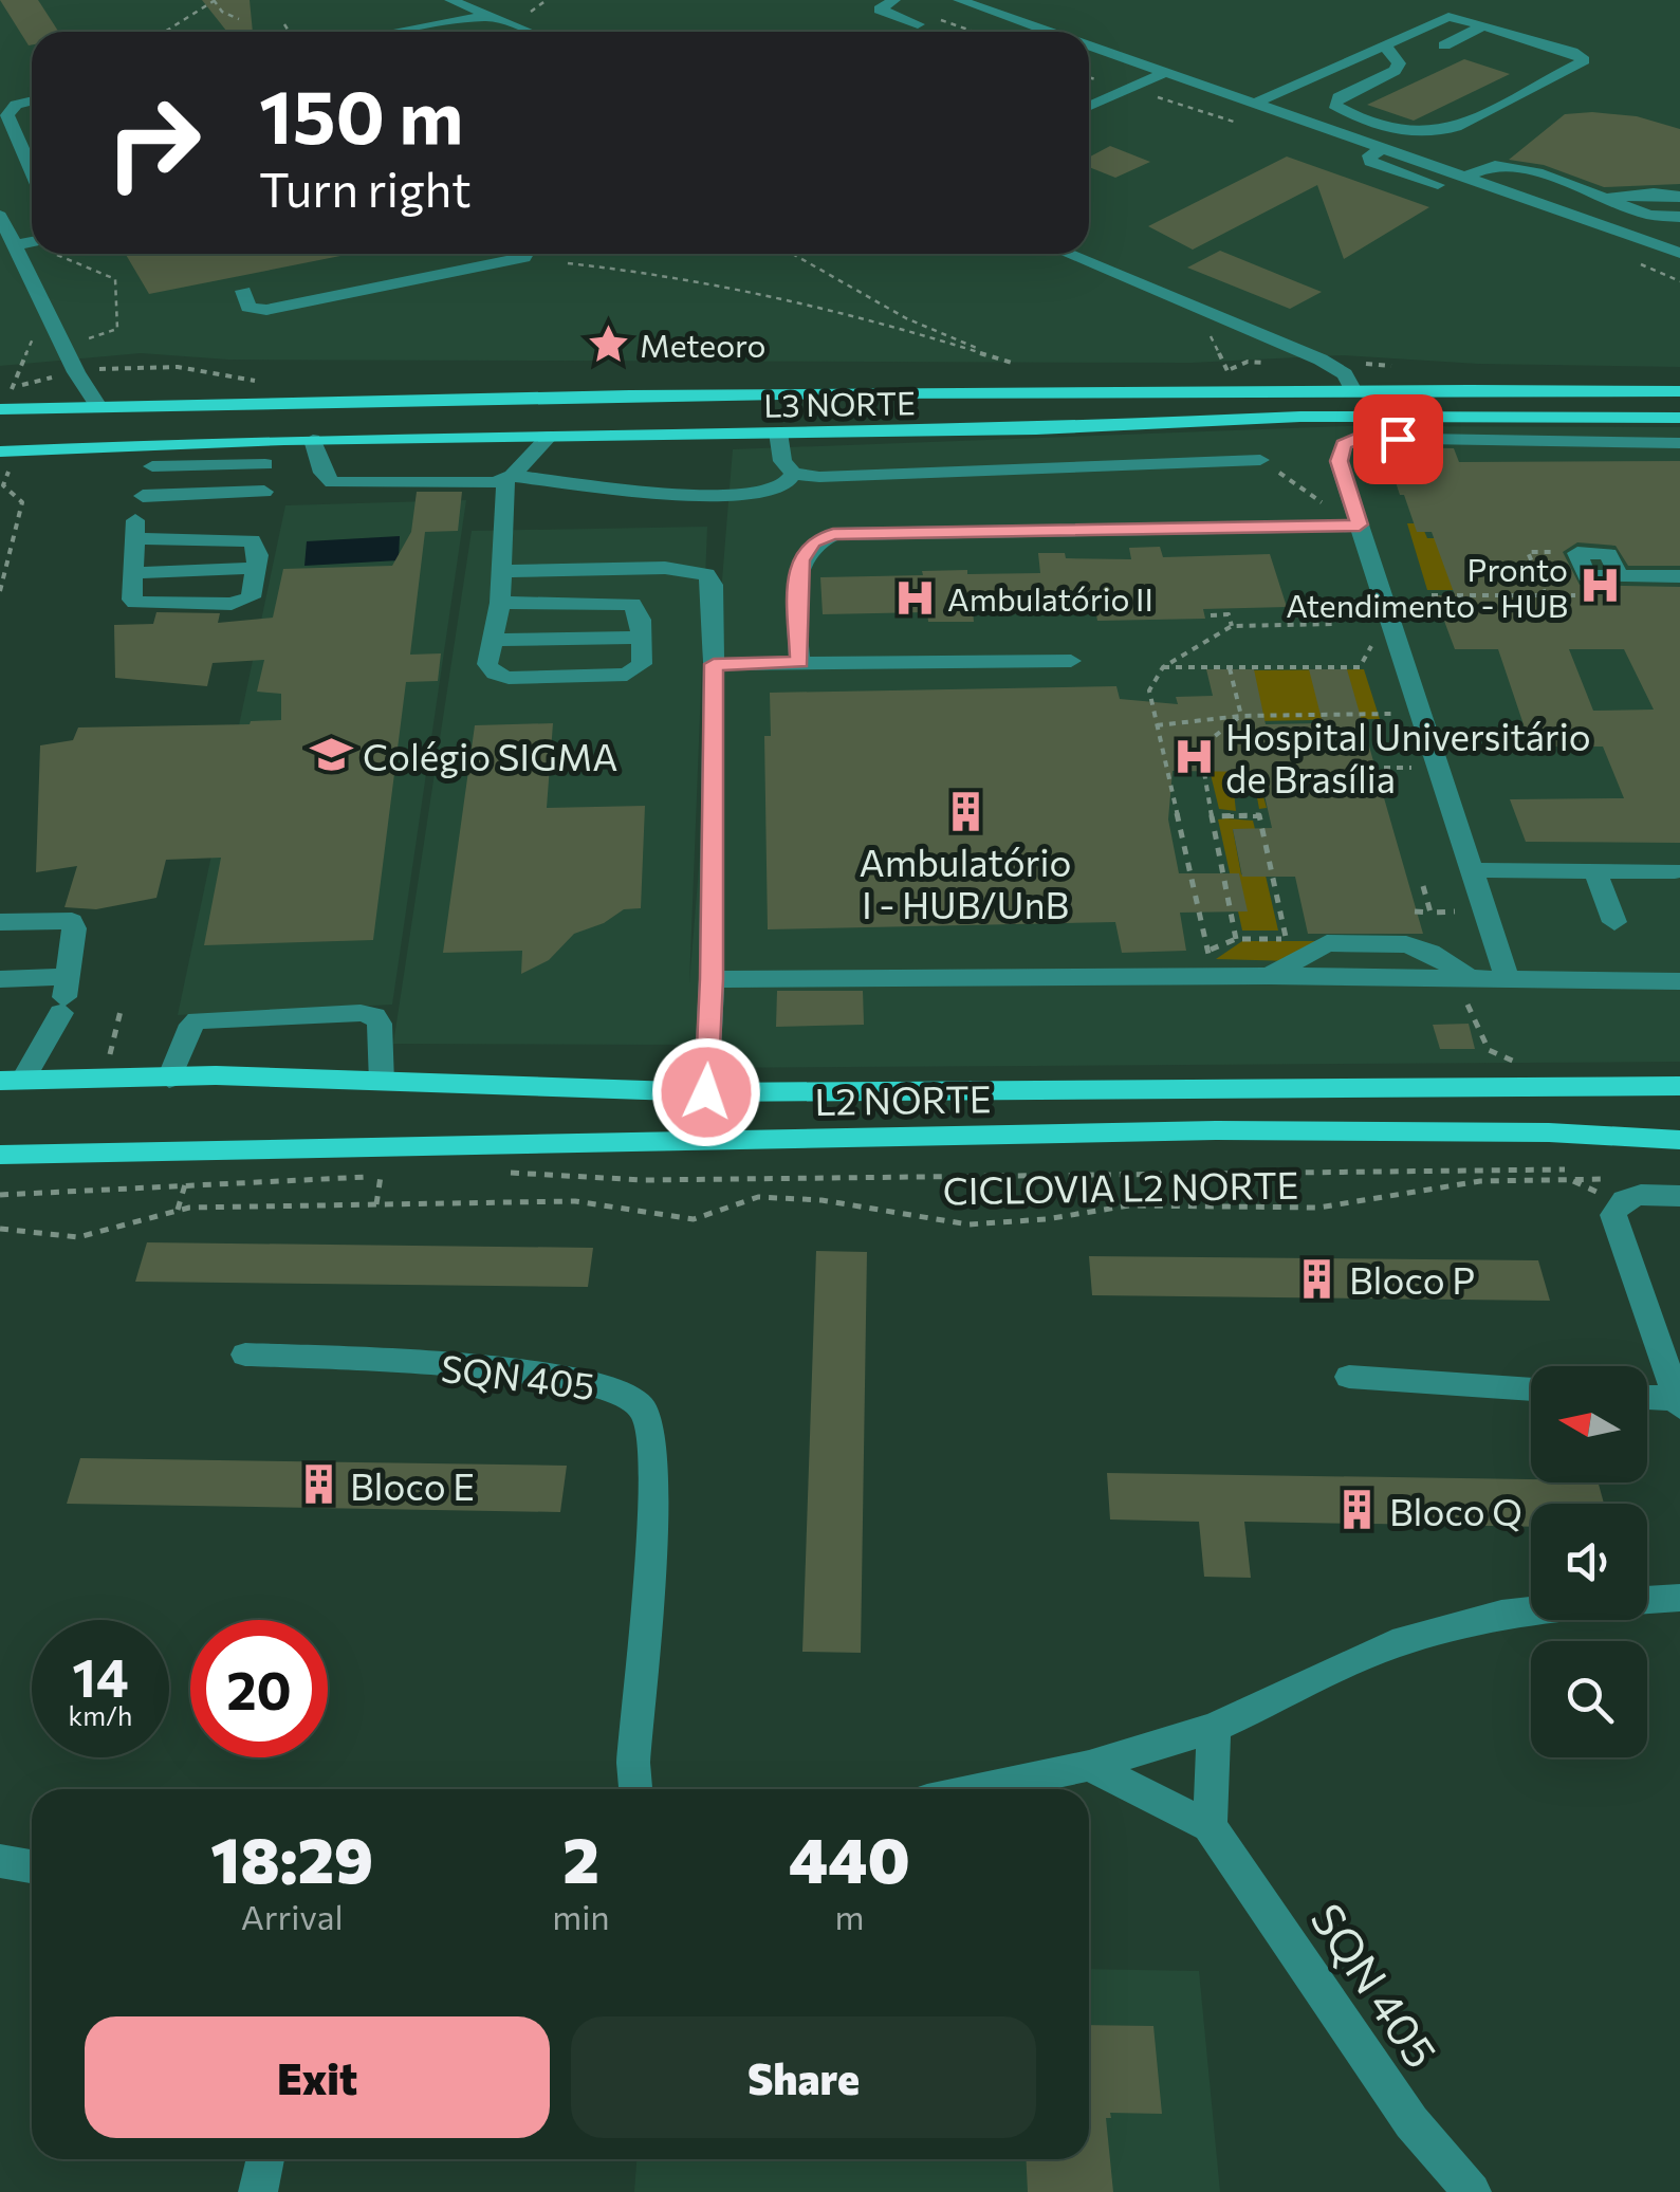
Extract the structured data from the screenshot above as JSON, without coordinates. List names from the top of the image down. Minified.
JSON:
{"streets":{"main road":["L3 NORTE","L2 NORTE"],"street":["SQN 405"],"path":["CICLOVIA L2 NORTE"]},"places":{"place":["Meteoro"],"hospital":["Pronto Atendimento - HUB","Ambulatório II","Hospital Universitário de Brasília"],"school or university":["Colégio SIGMA"],"building":["Ambulatório I - HUB/UnB","Bloco P","Bloco E","Bloco Q"]},"north":"left","page":{"turn":["150 m","Turn right"],"speed":"14 km/h","limit":"20","eta":["18:29","Arrival","2","min","440","m"],"buttons":["Exit","Share"]}}
